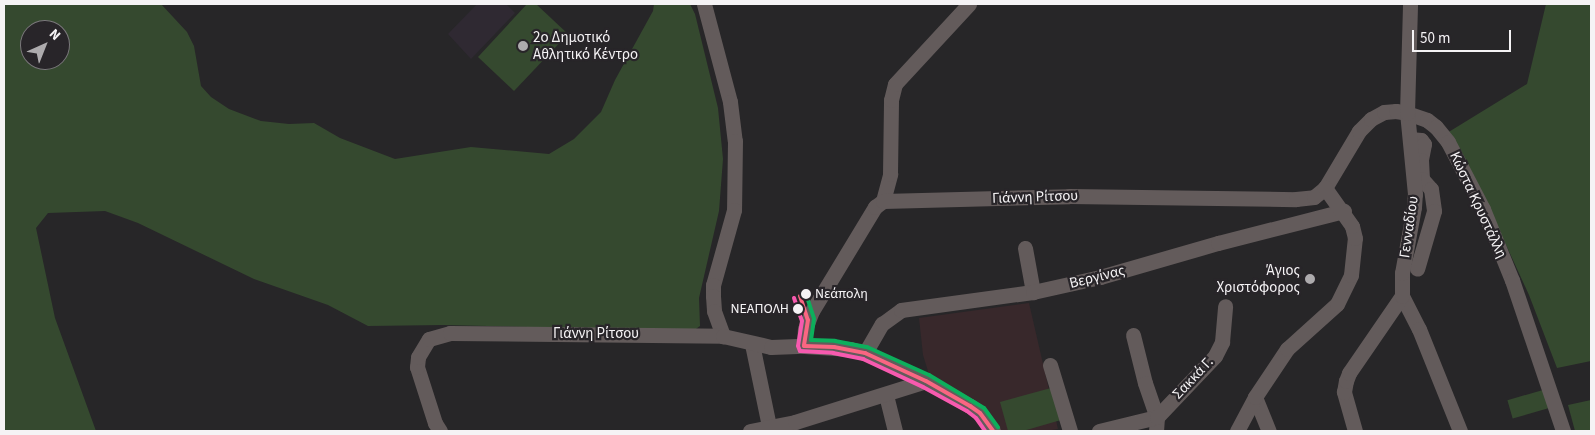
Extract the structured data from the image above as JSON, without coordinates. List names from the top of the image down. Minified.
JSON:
{"streets":{"street":["Γιάννη Ρίτσου","Κώστα Κρυστάλλη","Γενναδίου","Βεργίνας","Σακκά Γ."]},"crossings":[["Γιάννη Ρίτσου","Κώστα Κρυστάλλη"],["Γιάννη Ρίτσου","Βεργίνας"],["Κώστα Κρυστάλλη","Γενναδίου"]],"places":["2o Δημοτικό Αθλητικό Κέντρο","Άγιος Χριστόφορος","Νεάπολη","ΝΕΑΠΟΛΗ"],"scale_bar":"50 m","north":"top right"}
